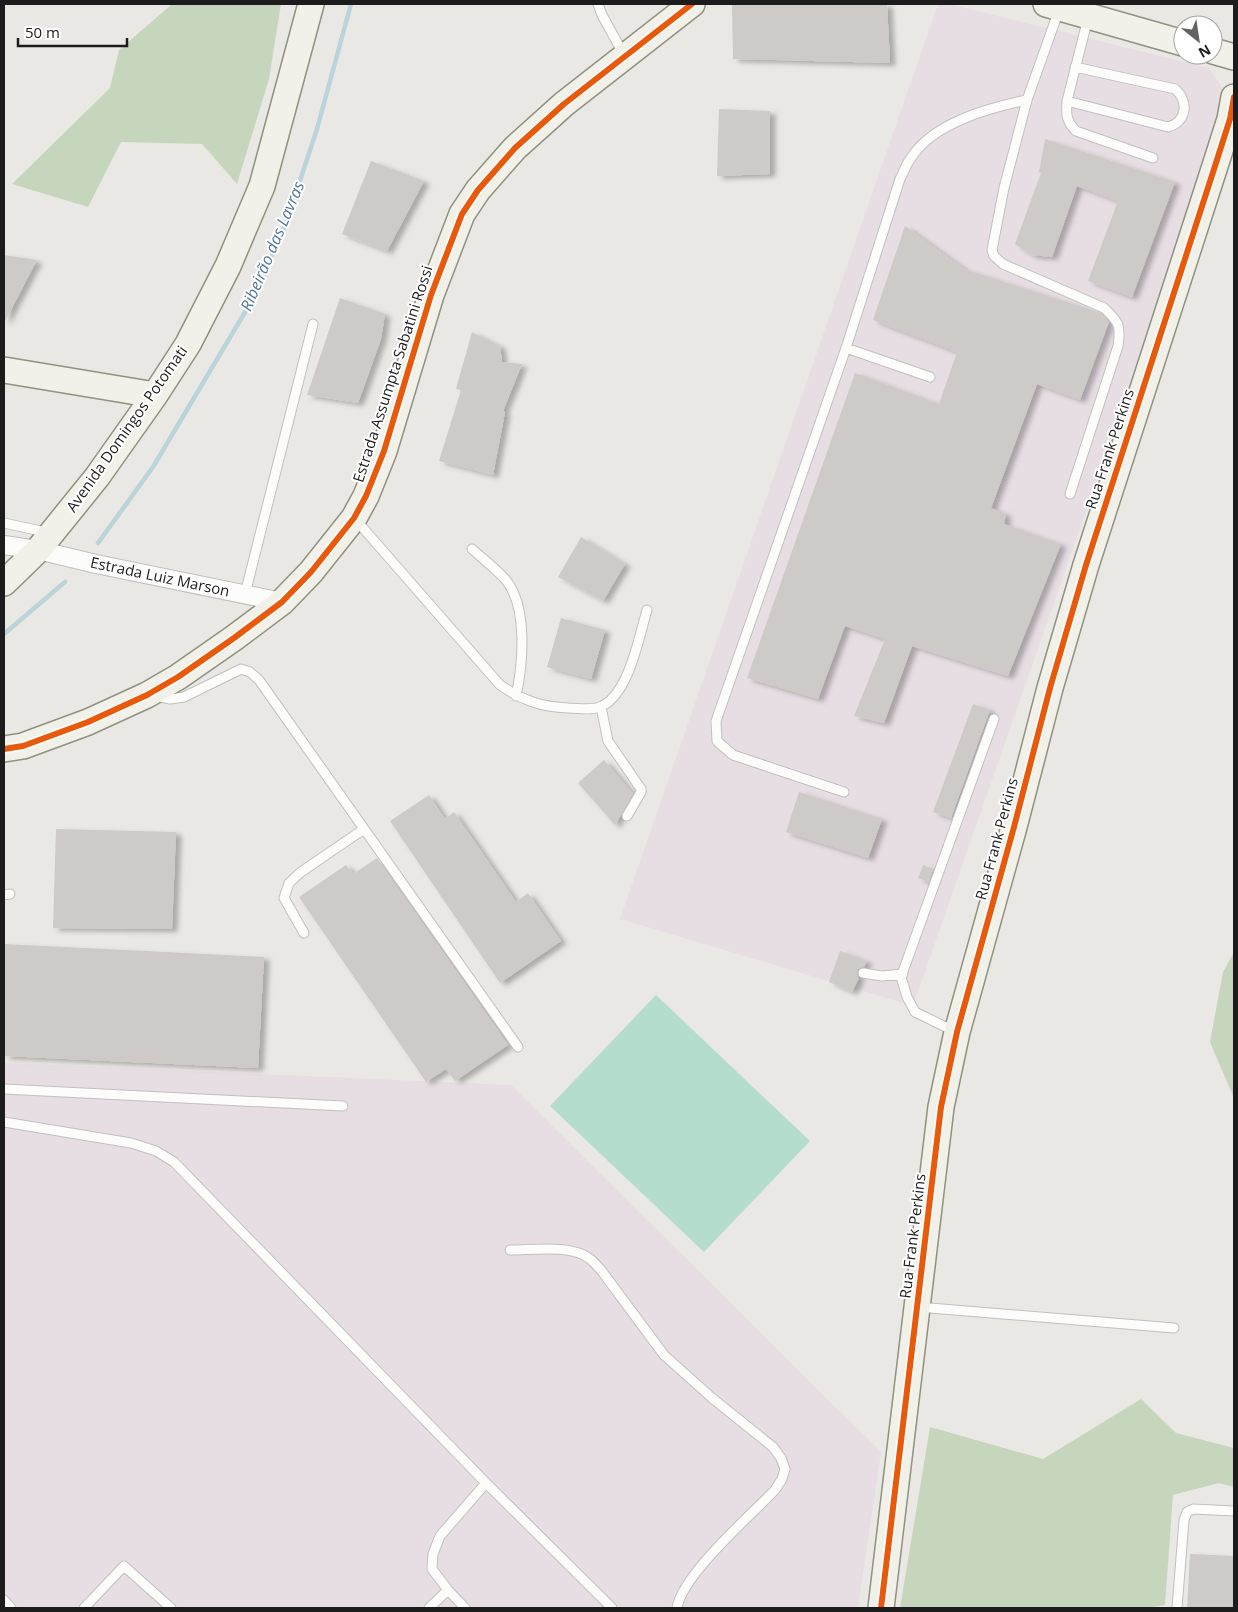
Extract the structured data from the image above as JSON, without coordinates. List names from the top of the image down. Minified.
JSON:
{"streets":{"street":["Estrada Assumpta Sabatini Rossi","Avenida Domingos Potomati","Rua Frank Perkins","Estrada Luiz Marson"]},"crossings":[["Estrada Assumpta Sabatini Rossi","Estrada Luiz Marson"],["Avenida Domingos Potomati","Estrada Luiz Marson"]],"water":["Ribeirão das Lavras"],"scale_bar":"50 m","north":"bottom right"}
